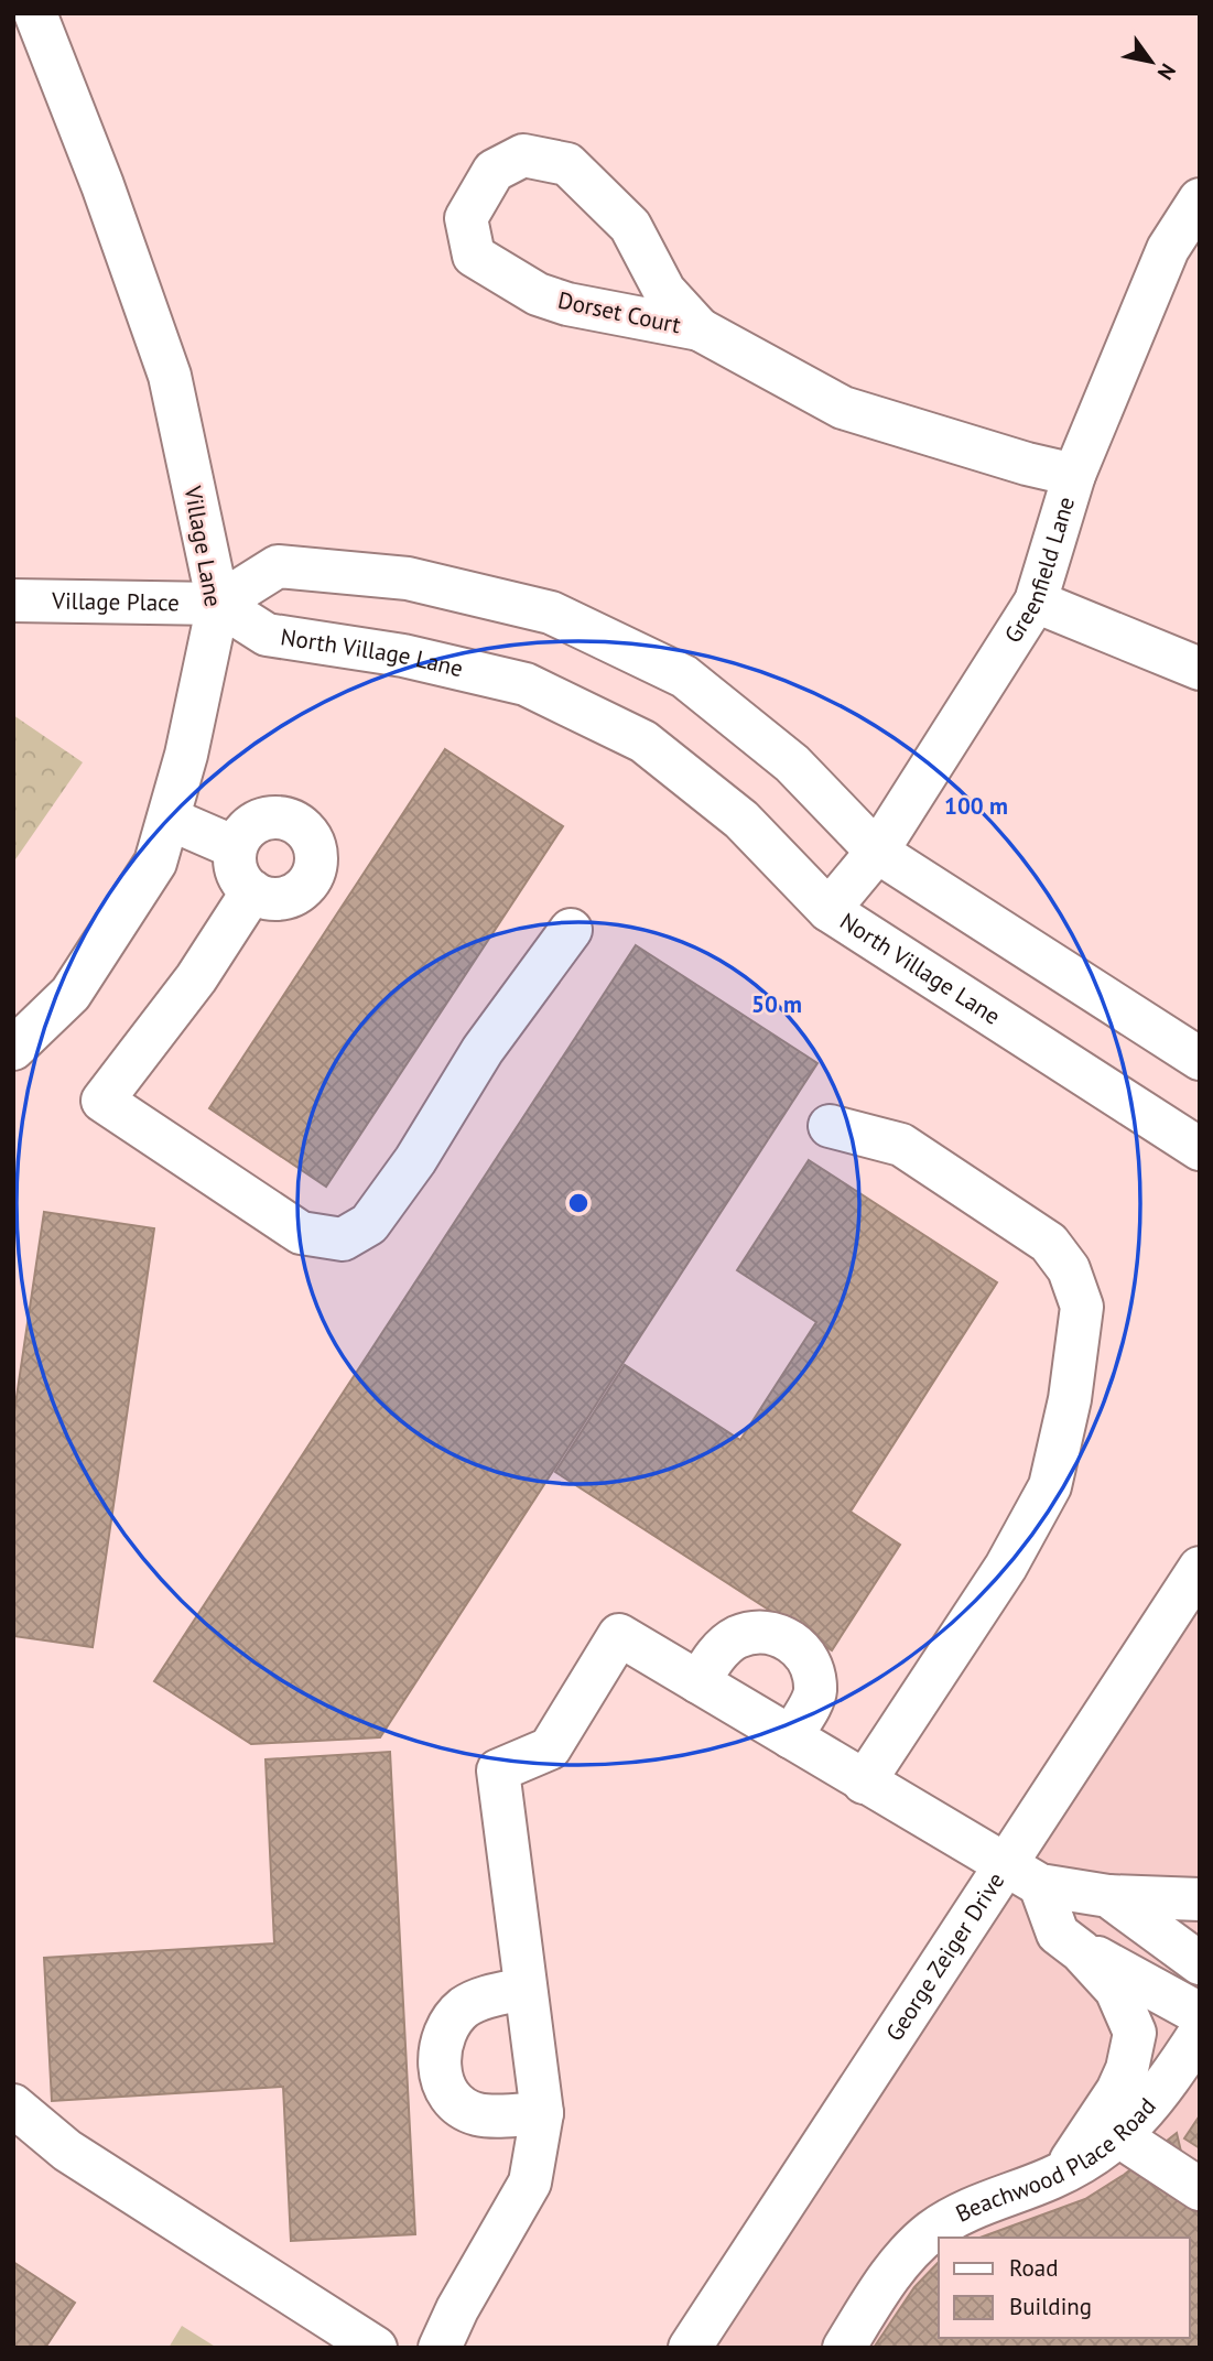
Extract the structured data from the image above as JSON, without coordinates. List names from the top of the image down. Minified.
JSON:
{"streets":{"street":["Dorset Court","Village Lane","Greenfield Lane","Village Place","North Village Lane","George Zeiger Drive","Beachwood Place Road"]},"crossings":[["Dorset Court","Greenfield Lane"],["Village Lane","Village Place"],["Village Lane","North Village Lane"],["Greenfield Lane","North Village Lane"],["Village Place","North Village Lane"]],"legend":["Road","Building"],"north":"bottom right","rings":["100 m","50 m"]}
